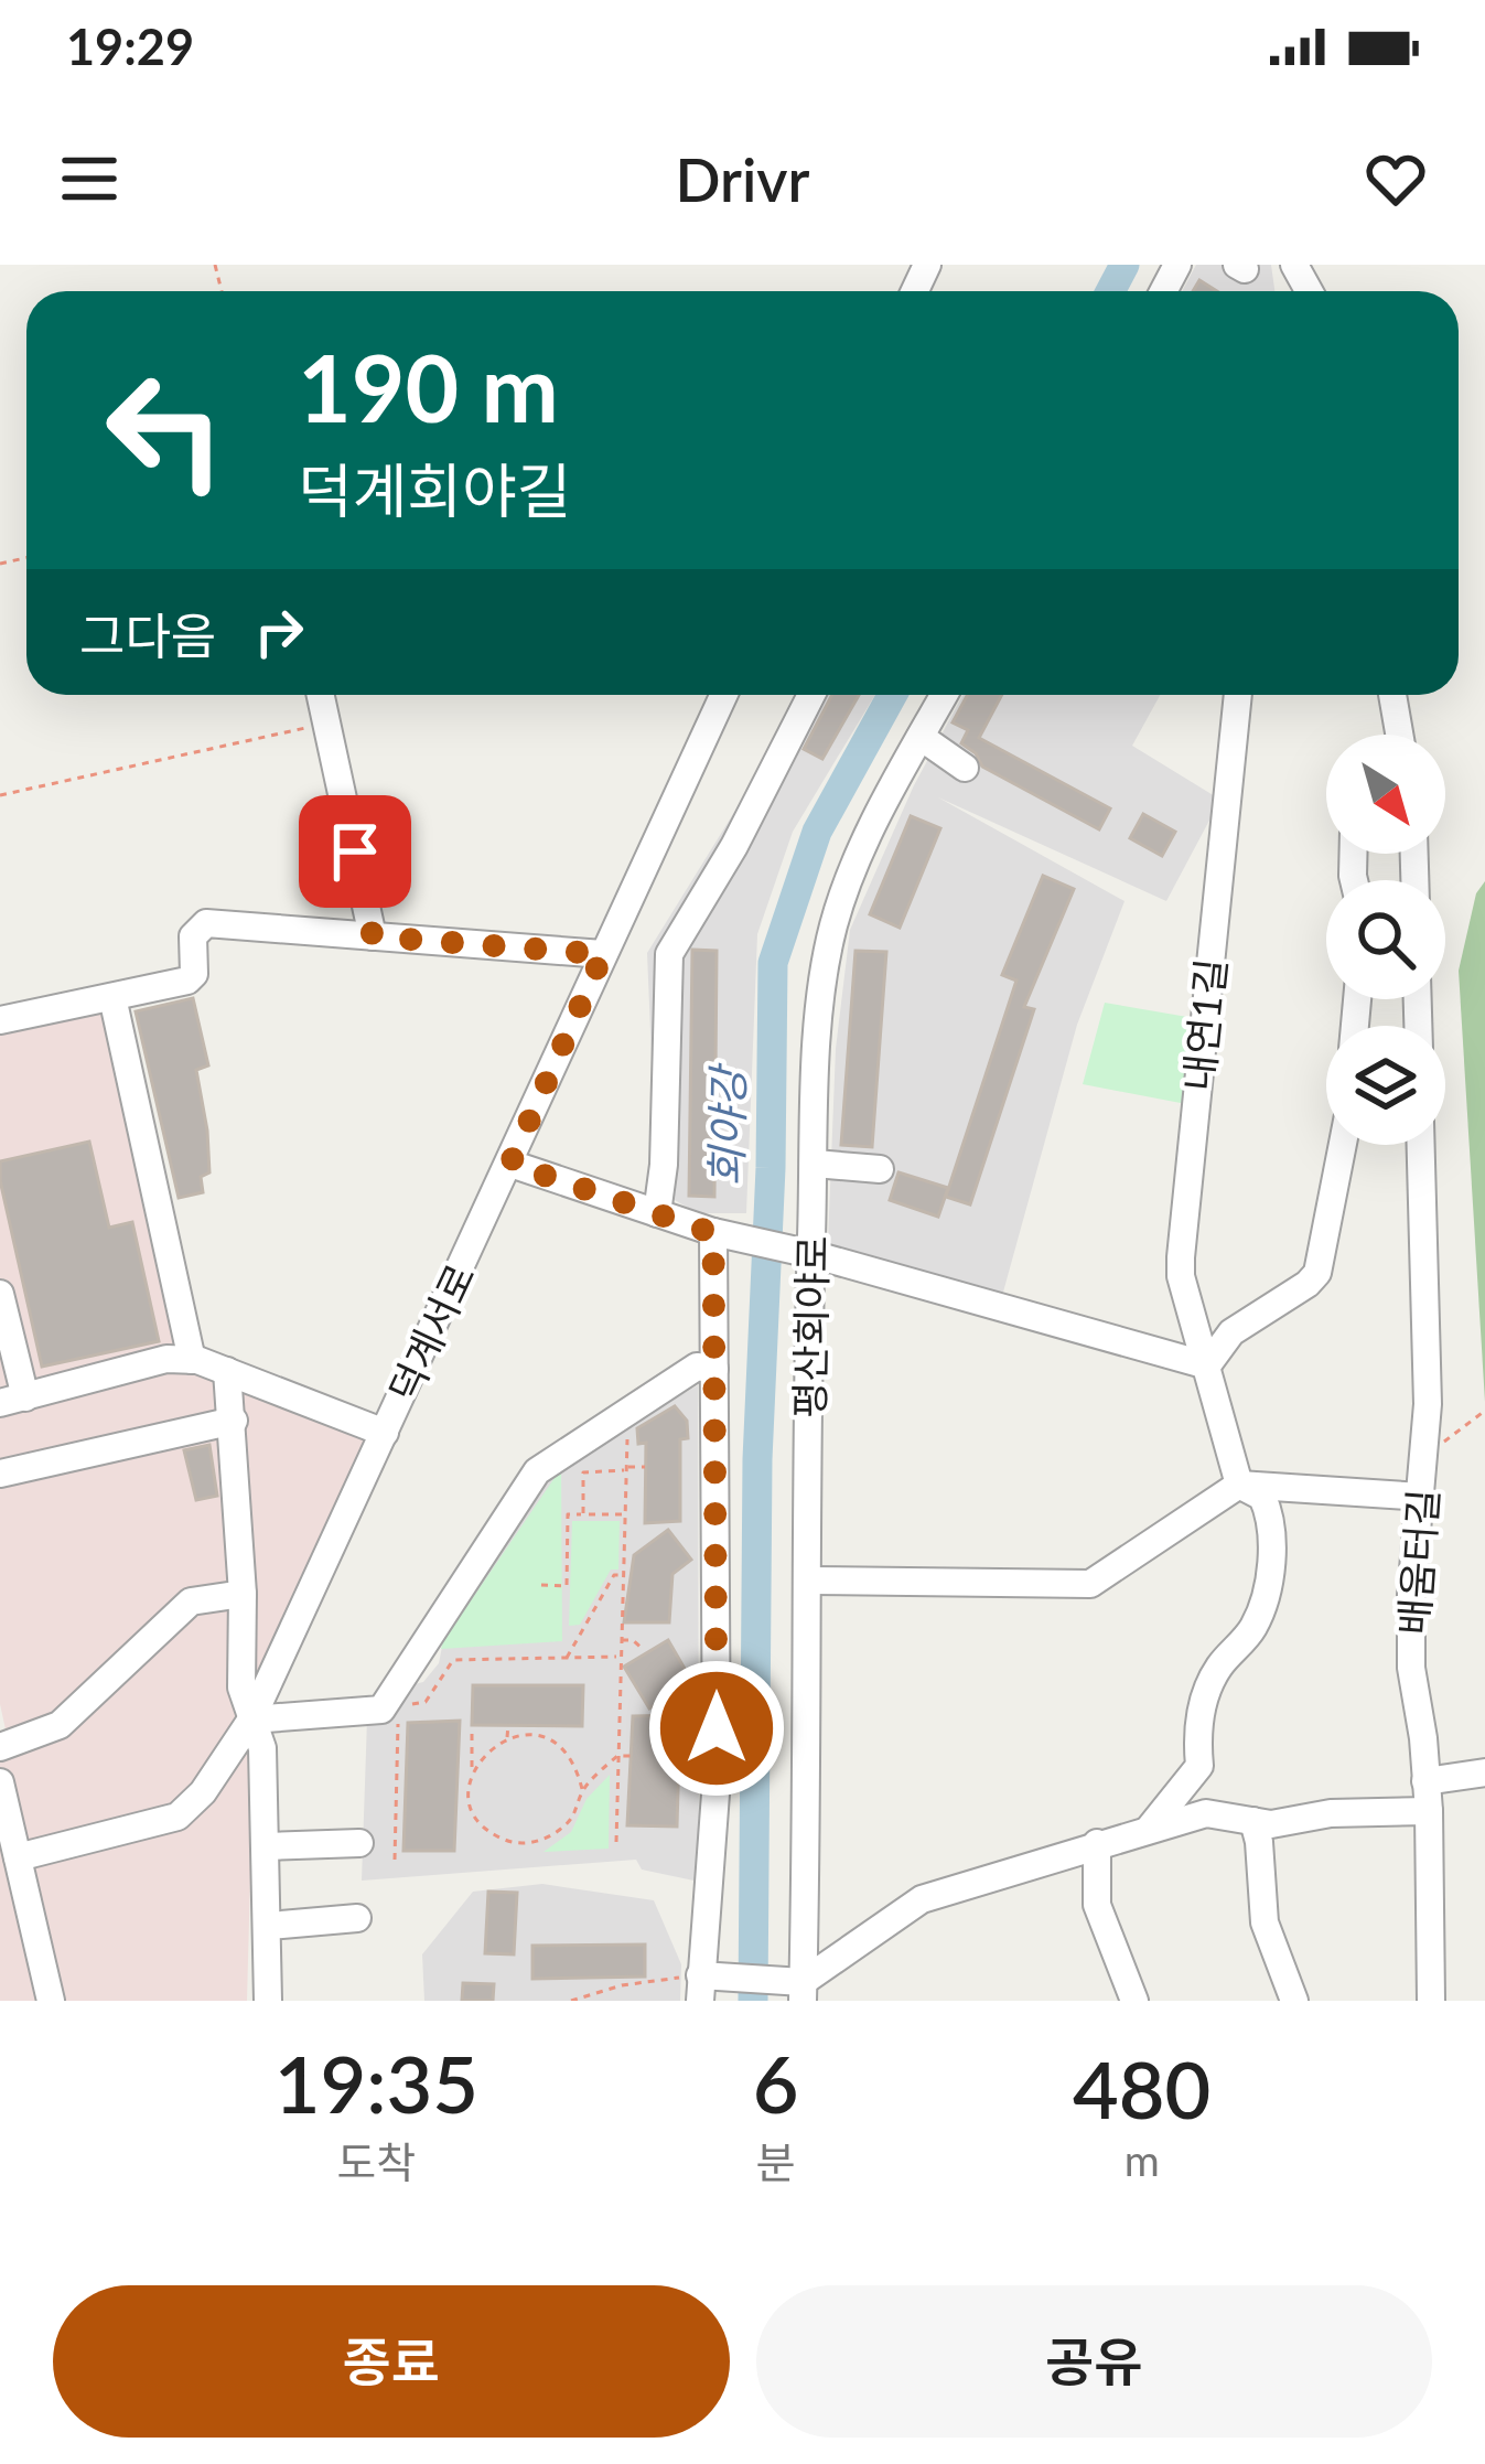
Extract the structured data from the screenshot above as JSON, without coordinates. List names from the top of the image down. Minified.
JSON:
{"streets":{"street":["내연1길","평산회야로","덕계서로","배움터길"]},"water":["회야강"],"north":"bottom right","page":{"status":"19:29","header":"Drivr","turn":["190 m","덕계회야길"],"then":"그다음","eta":["19:35","도착","6","분","480","m"],"buttons":["종료","공유"]}}
